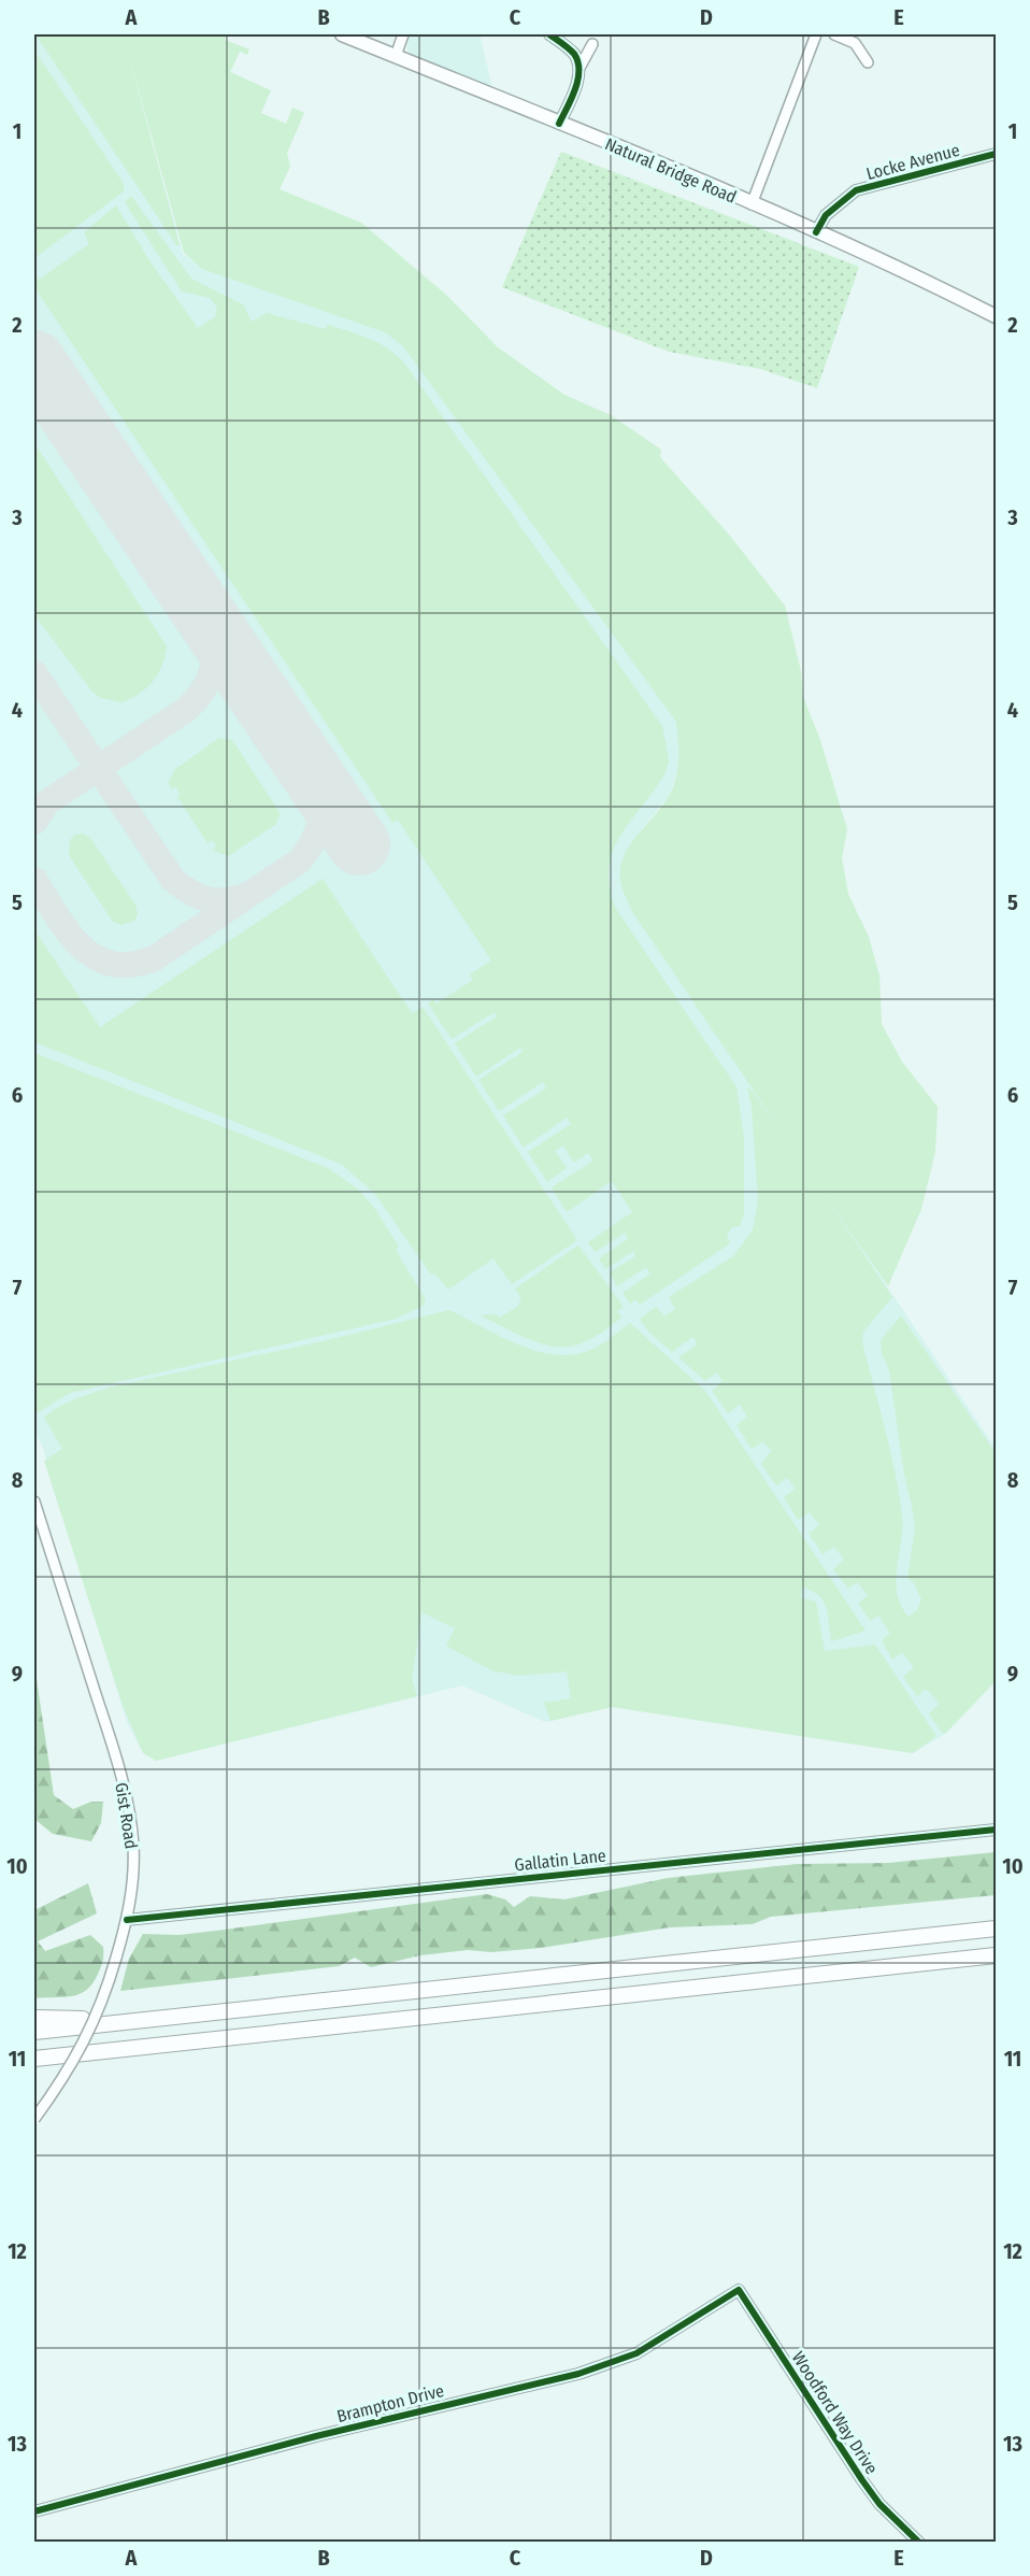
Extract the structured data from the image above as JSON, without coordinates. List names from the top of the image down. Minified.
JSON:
{"streets":{"main road":["Natural Bridge Road"],"street":["Locke Avenue","Gist Road","Gallatin Lane","Brampton Drive","Woodford Way Drive"]},"crossings":[["Locke Avenue","Natural Bridge Road"],["Gist Road","Gallatin Lane"],["Brampton Drive","Woodford Way Drive"]],"grid":{"columns":["A","B","C","D","E"],"rows":["1","2","3","4","5","6","7","8","9","10","11","12","13"]}}
